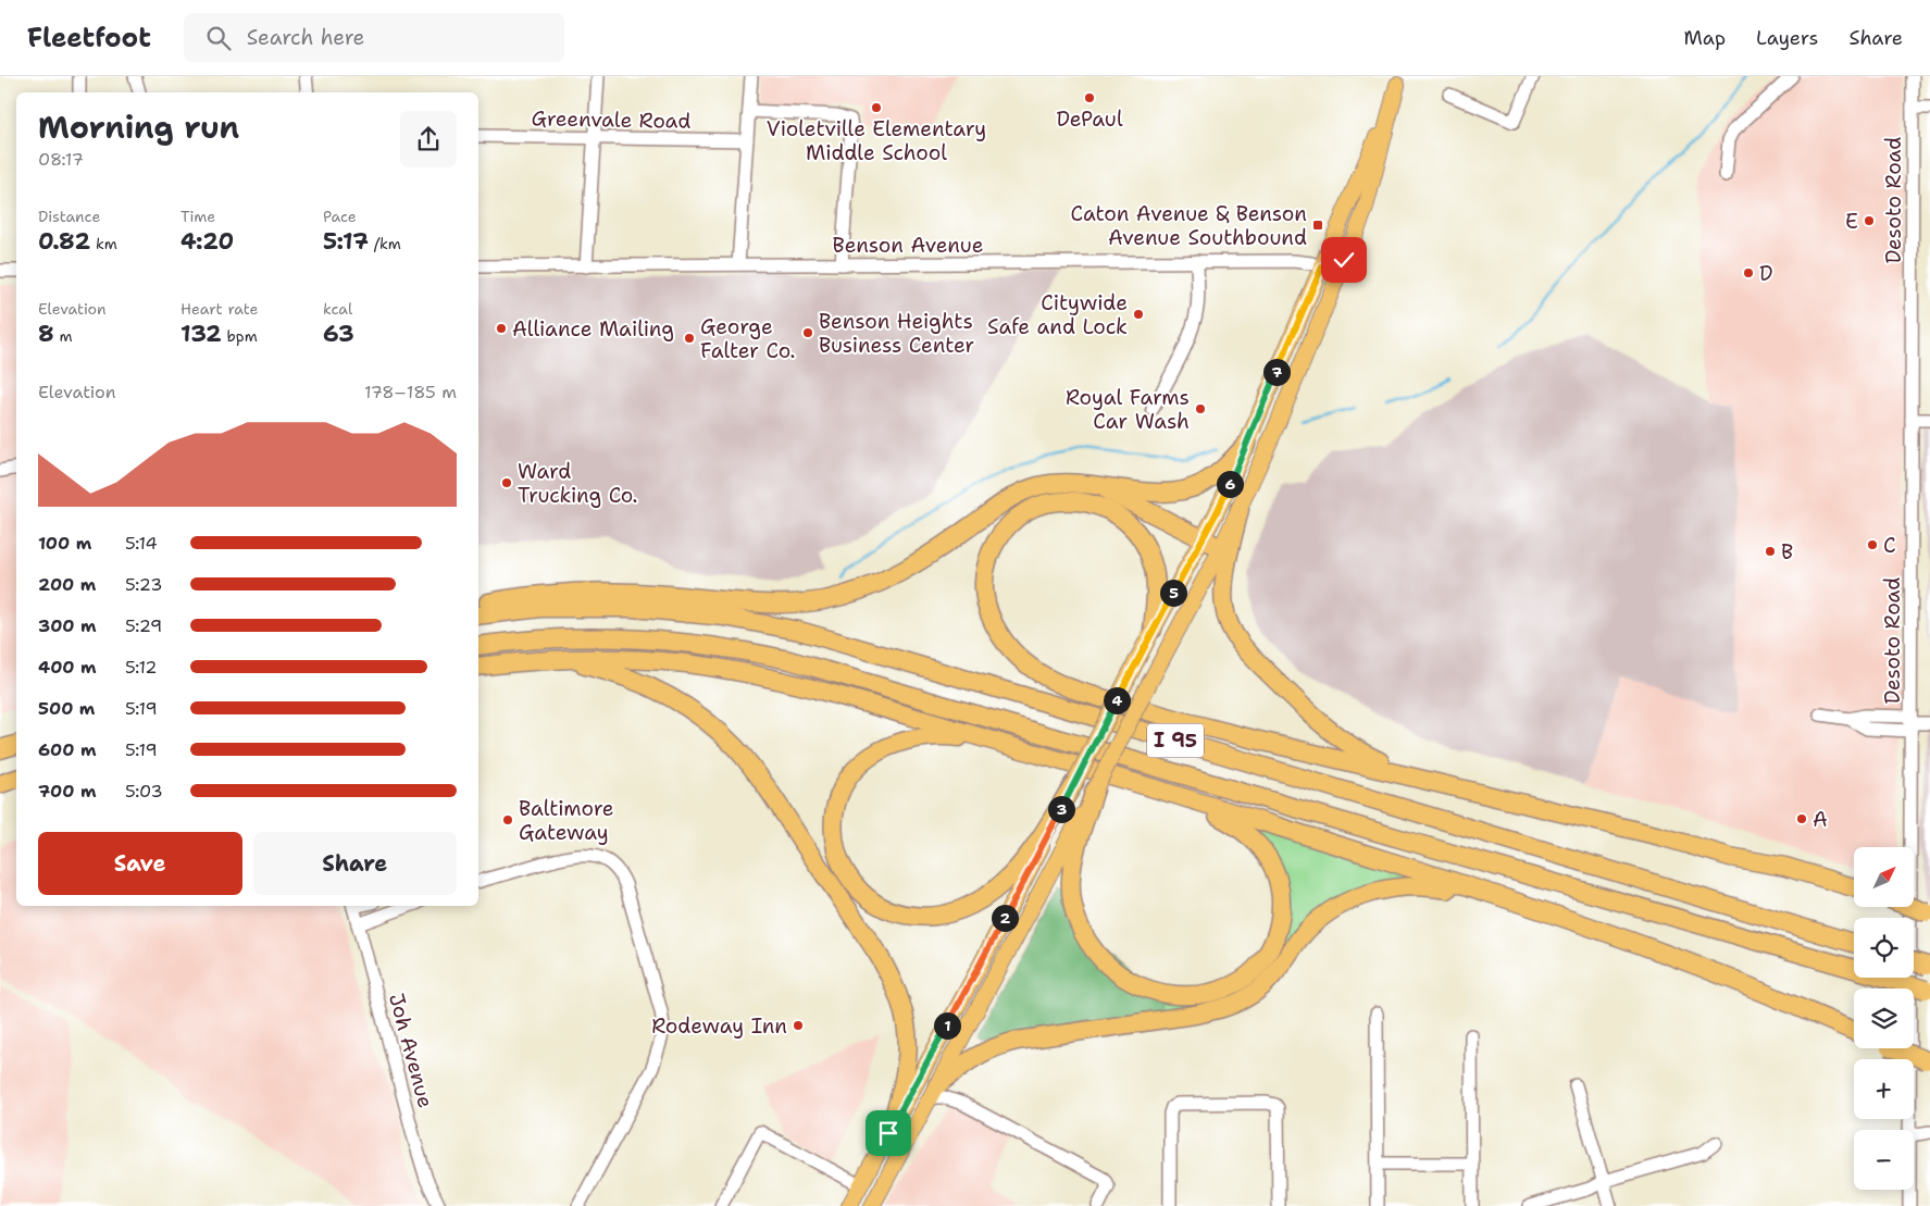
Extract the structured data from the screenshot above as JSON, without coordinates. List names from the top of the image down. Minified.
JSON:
{"streets":{"highway":["I 95"],"street":["Greenvale Road","Desoto Road","Benson Avenue","Joh Avenue"]},"places":{"other":["DePaul","Violetville Elementary Middle School","E","D","Citywide Safe and Lock","Alliance Mailing","Benson Heights Business Center","George Falter Co.","Royal Farms Car Wash","Ward Trucking Co.","C","B","A","Baltimore Gateway","Rodeway Inn"],"transit":["Caton Avenue & Benson Avenue Southbound"]},"north":"top right","page":{"header":"Fleetfoot","search":"Search here","nav":["Map","Layers","Share"],"heading":["Morning run","08:17"],"stats":[["Distance","0.82 km"],["Time","4:20"],["Pace","5:17 /km"],["Elevation","8 m"],["Heart rate","132 bpm"],["kcal","63"]],"pins":["7","6","5","4","3","2","1"],"chart":["Elevation","178–185 m"],"list":[{"name":"100 m","note":"5:14"},{"name":"200 m","note":"5:23"},{"name":"300 m","note":"5:29"},{"name":"400 m","note":"5:12"},{"name":"500 m","note":"5:19"},{"name":"600 m","note":"5:19"},{"name":"700 m","note":"5:03"}],"buttons":["Save","Share"],"map_buttons":["+","−"]}}
